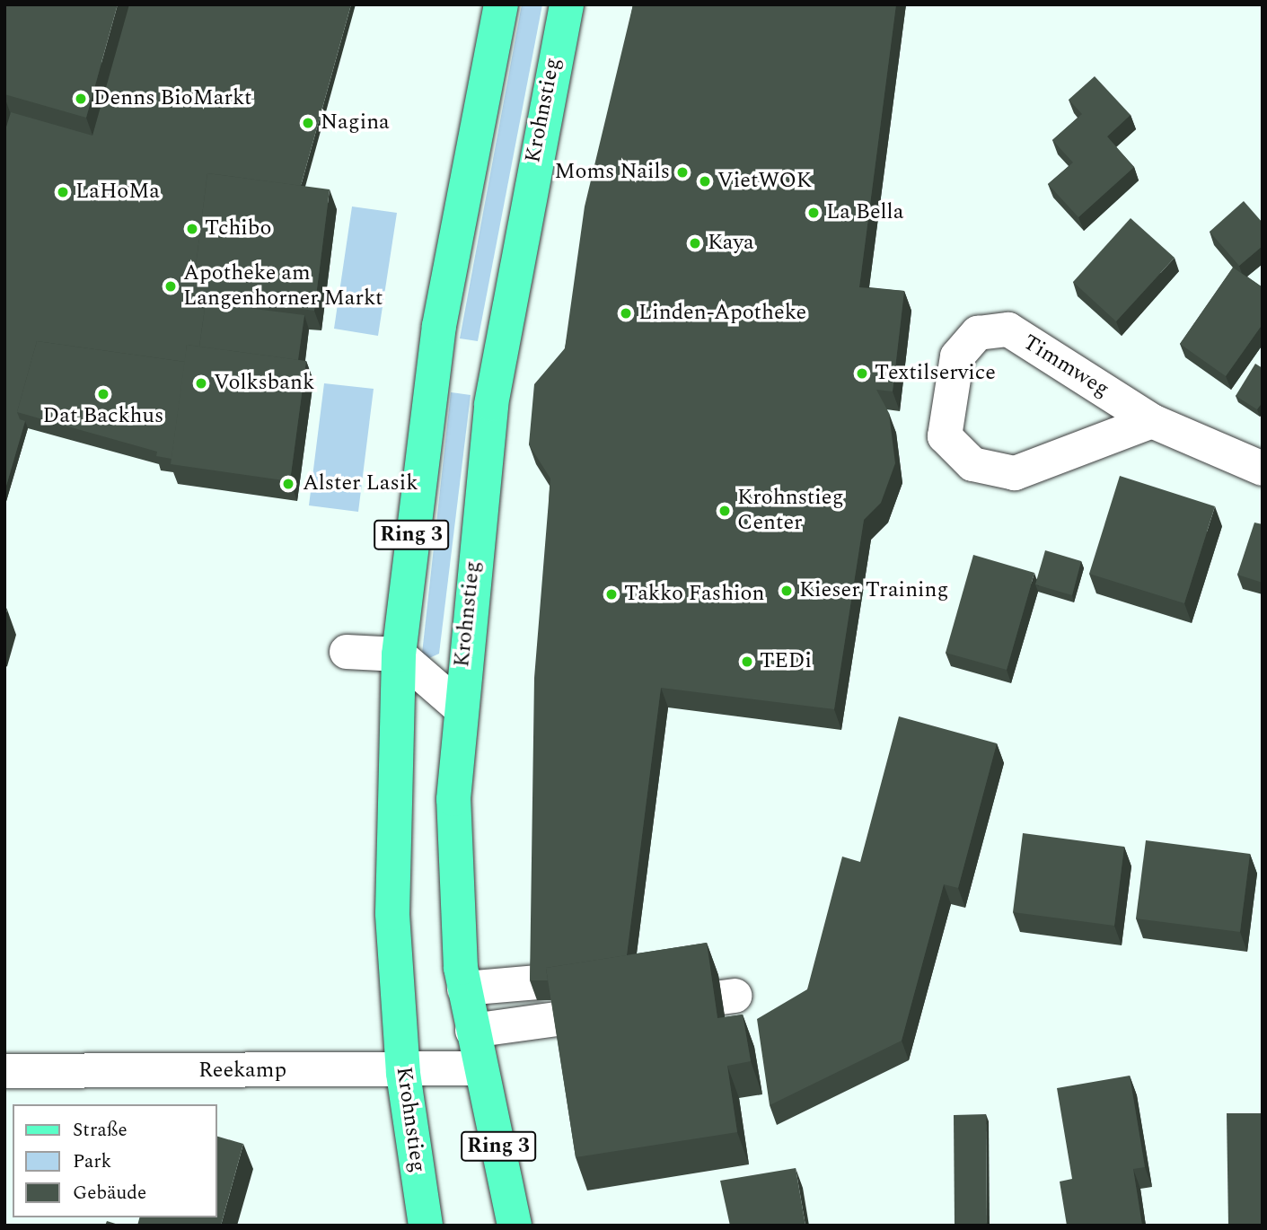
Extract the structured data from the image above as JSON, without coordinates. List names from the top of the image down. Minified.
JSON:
{"streets":{"main road":["Krohnstieg","Ring 3"],"street":["Timmweg","Reekamp"]},"crossings":[["Krohnstieg","Reekamp"]],"places":["Denns BioMarkt","Nagina","Moms Nails","VietWOK","LaHoMa","La Bella","Tchibo","Kaya","Apotheke am Langenhorner Markt","Linden-Apotheke","Textilservice","Volksbank","Dat Backhus","Alster Lasik","Krohnstieg Center","Kieser Training","Takko Fashion","TEDi"],"legend":["Straße","Park","Gebäude"]}
